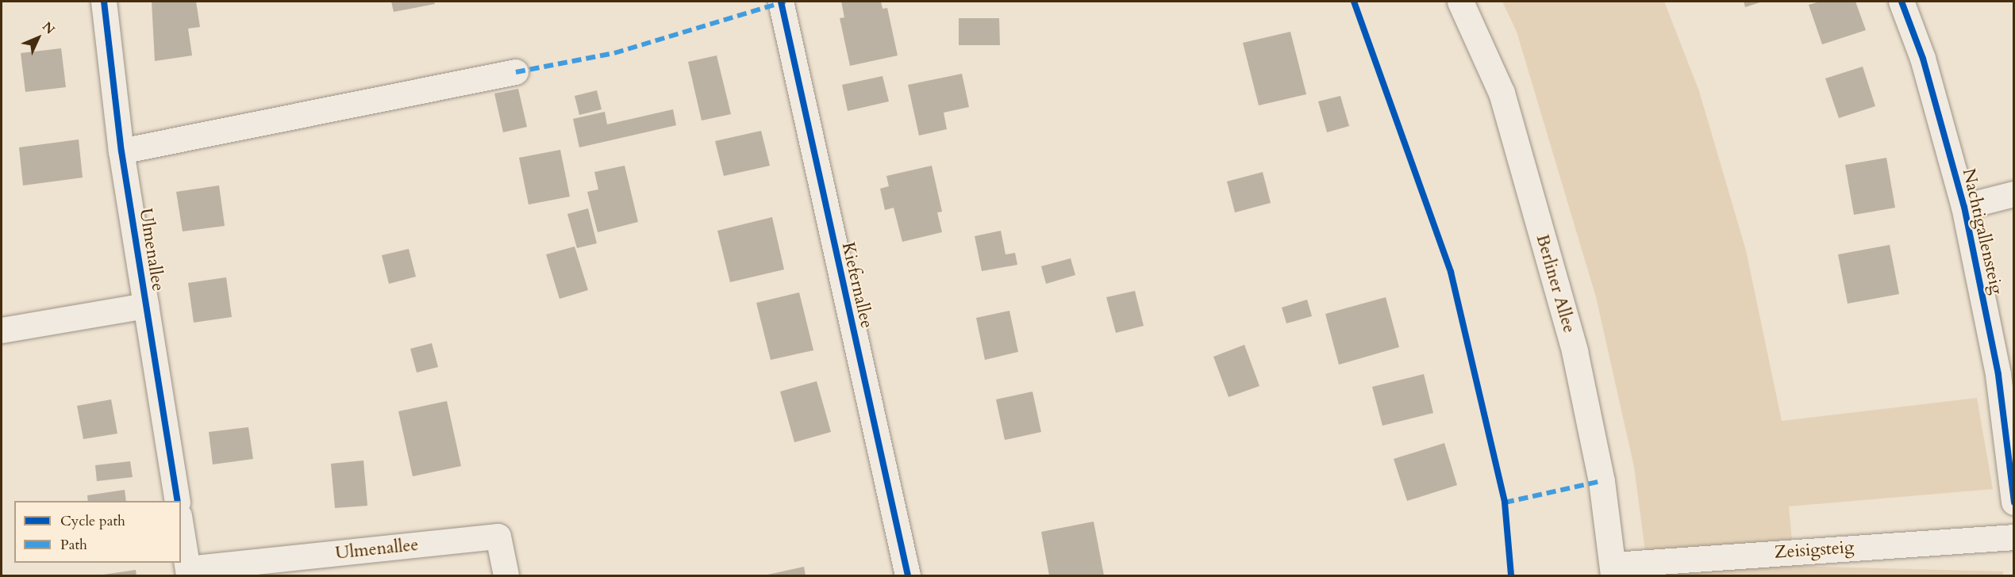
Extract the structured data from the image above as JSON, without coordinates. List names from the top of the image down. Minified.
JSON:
{"streets":{"main road":["Berliner Allee"],"street":["Nachtigallensteig","Ulmenallee","Kiefernallee","Zeisigsteig"]},"crossings":[["Berliner Allee","Zeisigsteig"]],"legend":["Cycle path","Path"],"north":"top right"}
